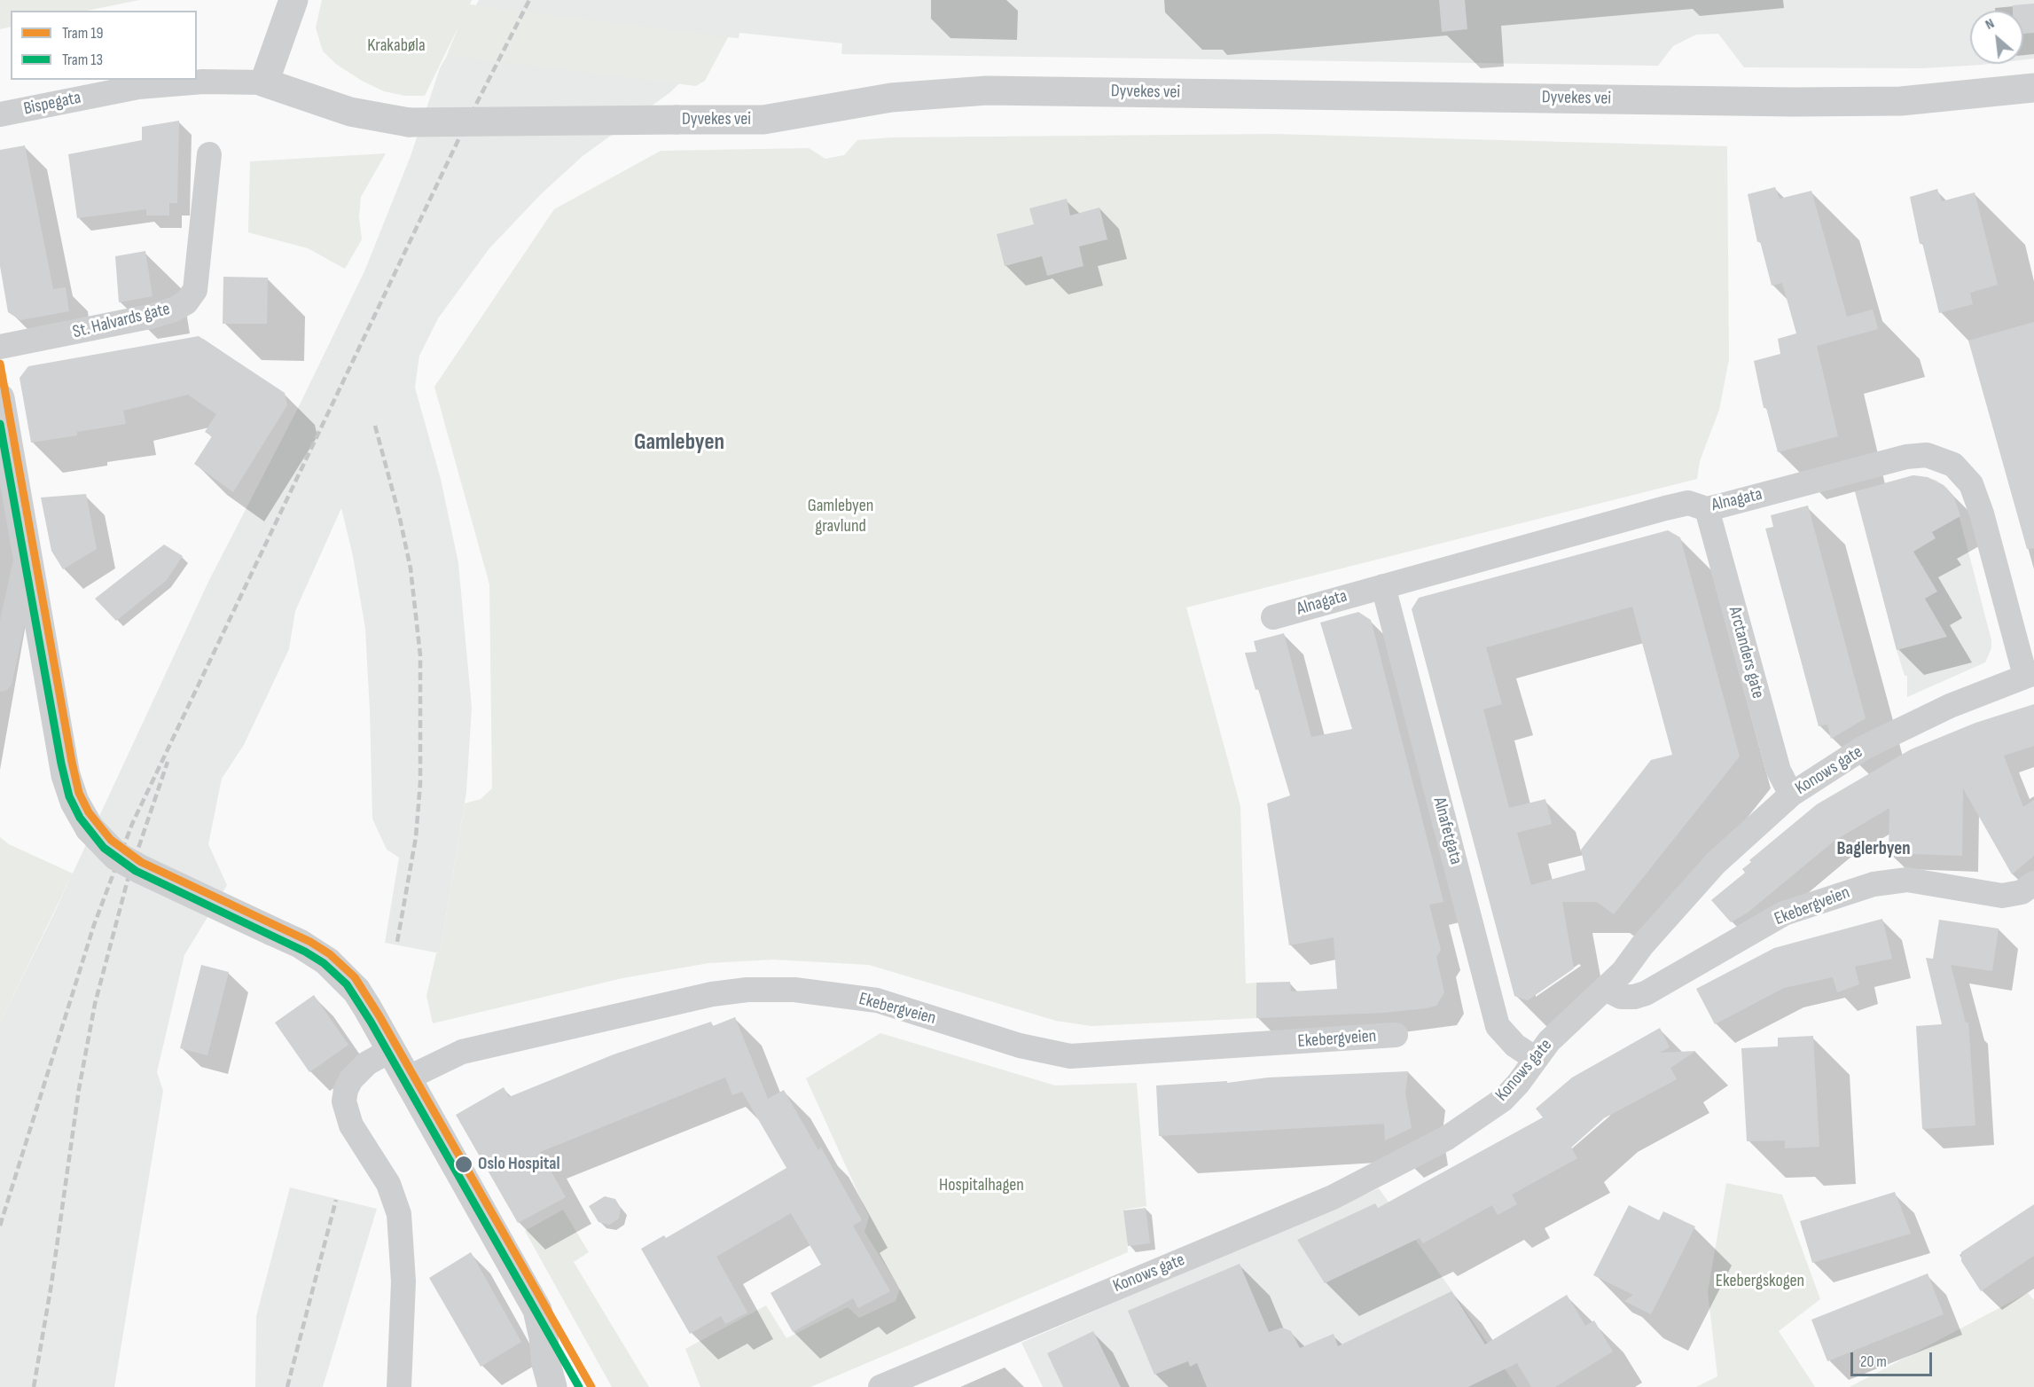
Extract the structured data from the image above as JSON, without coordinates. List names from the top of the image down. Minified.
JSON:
{"streets":{"street":["Dyvekes vei","Bispegata","St. Halvards gate","Alnagata","Arctanders gate","Konows gate","Alnafetgata","Ekebergveien"]},"crossings":[["Dyvekes vei","Bispegata"],["Alnagata","Arctanders gate"],["Alnagata","Konows gate"],["Alnagata","Alnafetgata"],["Arctanders gate","Konows gate"],["Konows gate","Alnafetgata"],["Konows gate","Ekebergveien"]],"districts":["Gamlebyen","Baglerbyen"],"parks":["Krakabøla","Gamlebyen gravlund","Hospitalhagen","Ekebergskogen"],"places":["Oslo Hospital"],"lines":["tram line 19","tram line 13"],"legend":["Tram 19","Tram 13"],"scale_bar":"20 m","north":"top left"}
